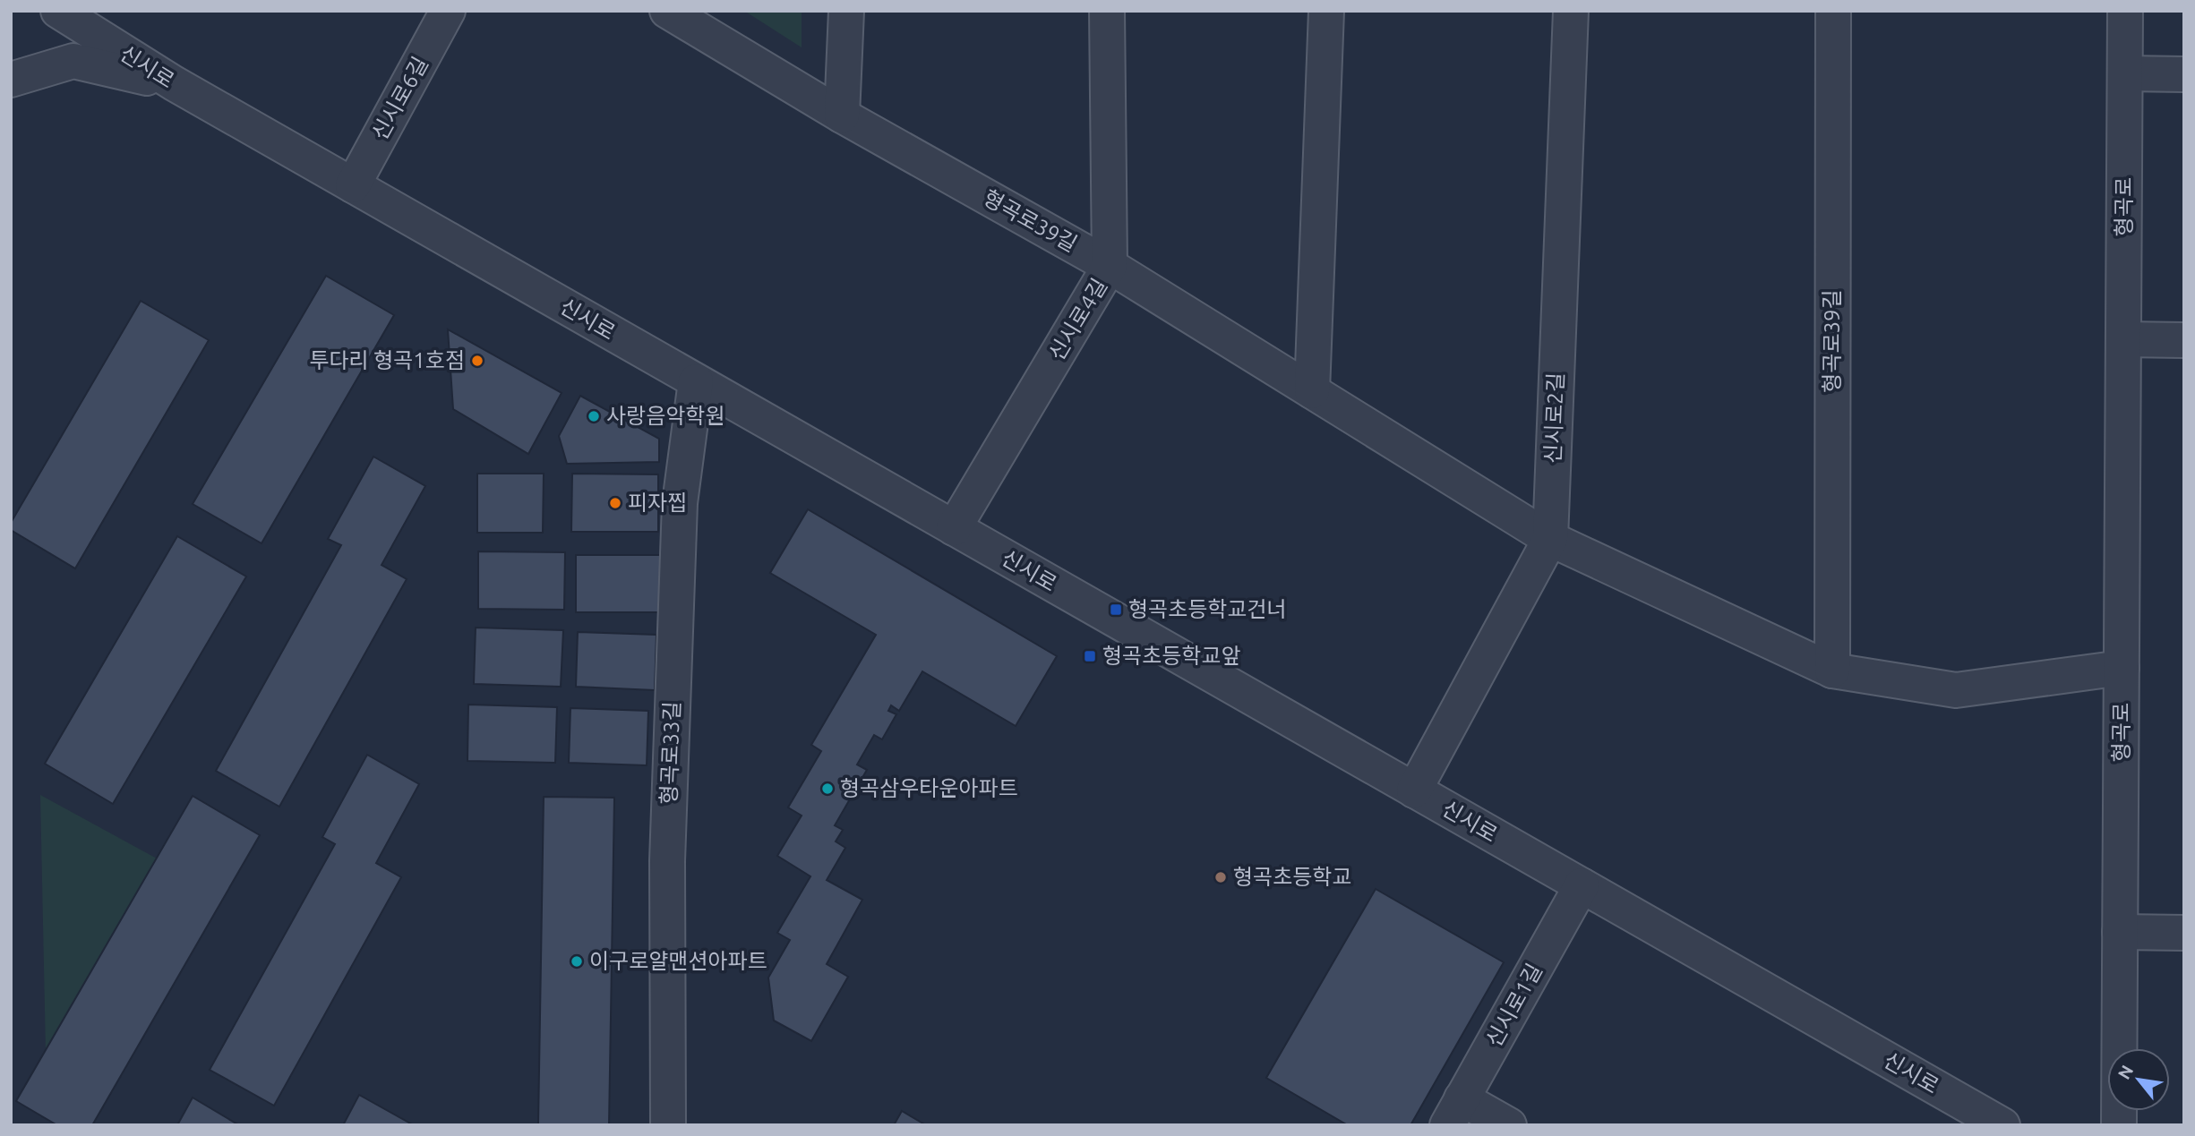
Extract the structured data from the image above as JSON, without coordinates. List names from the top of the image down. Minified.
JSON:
{"streets":{"street":["신시로","신시로6길","형곡로","형곡로39길","신시로4길","신시로2길","형곡로33길","신시로1길"]},"crossings":[["신시로","신시로6길"],["신시로","신시로4길"],["신시로","신시로2길"],["신시로","형곡로33길"],["신시로","신시로1길"],["형곡로","형곡로39길"],["형곡로39길","신시로4길"],["형곡로39길","신시로2길"]],"places":{"other":["투다리 형곡1호점","사랑음악학원","피자찝","형곡삼우타운아파트","형곡초등학교","이구로얄맨션아파트"],"transit":["형곡초등학교건너","형곡초등학교앞"]},"north":"top left"}
